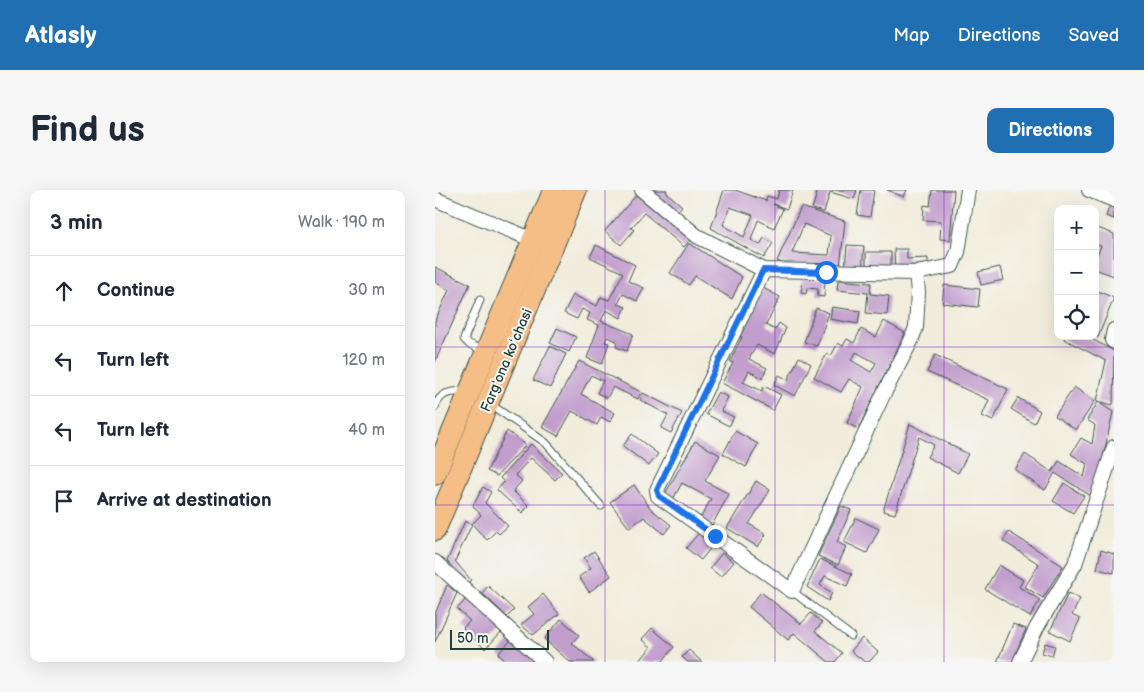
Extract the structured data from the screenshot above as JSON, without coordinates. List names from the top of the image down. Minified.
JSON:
{"streets":{"main road":["Fargʻona koʻchasi"]},"scale_bar":"50 m","page":{"header":"Atlasly","nav":["Map","Directions","Saved"],"buttons":"Directions","title":"Find us","heading":["3 min","Walk · 190 m"],"map_buttons":["+","−"],"list":[["Continue","30 m"],["Turn left","120 m"],["Turn left","40 m"],"Arrive at destination"],"scale":"50 m"}}
